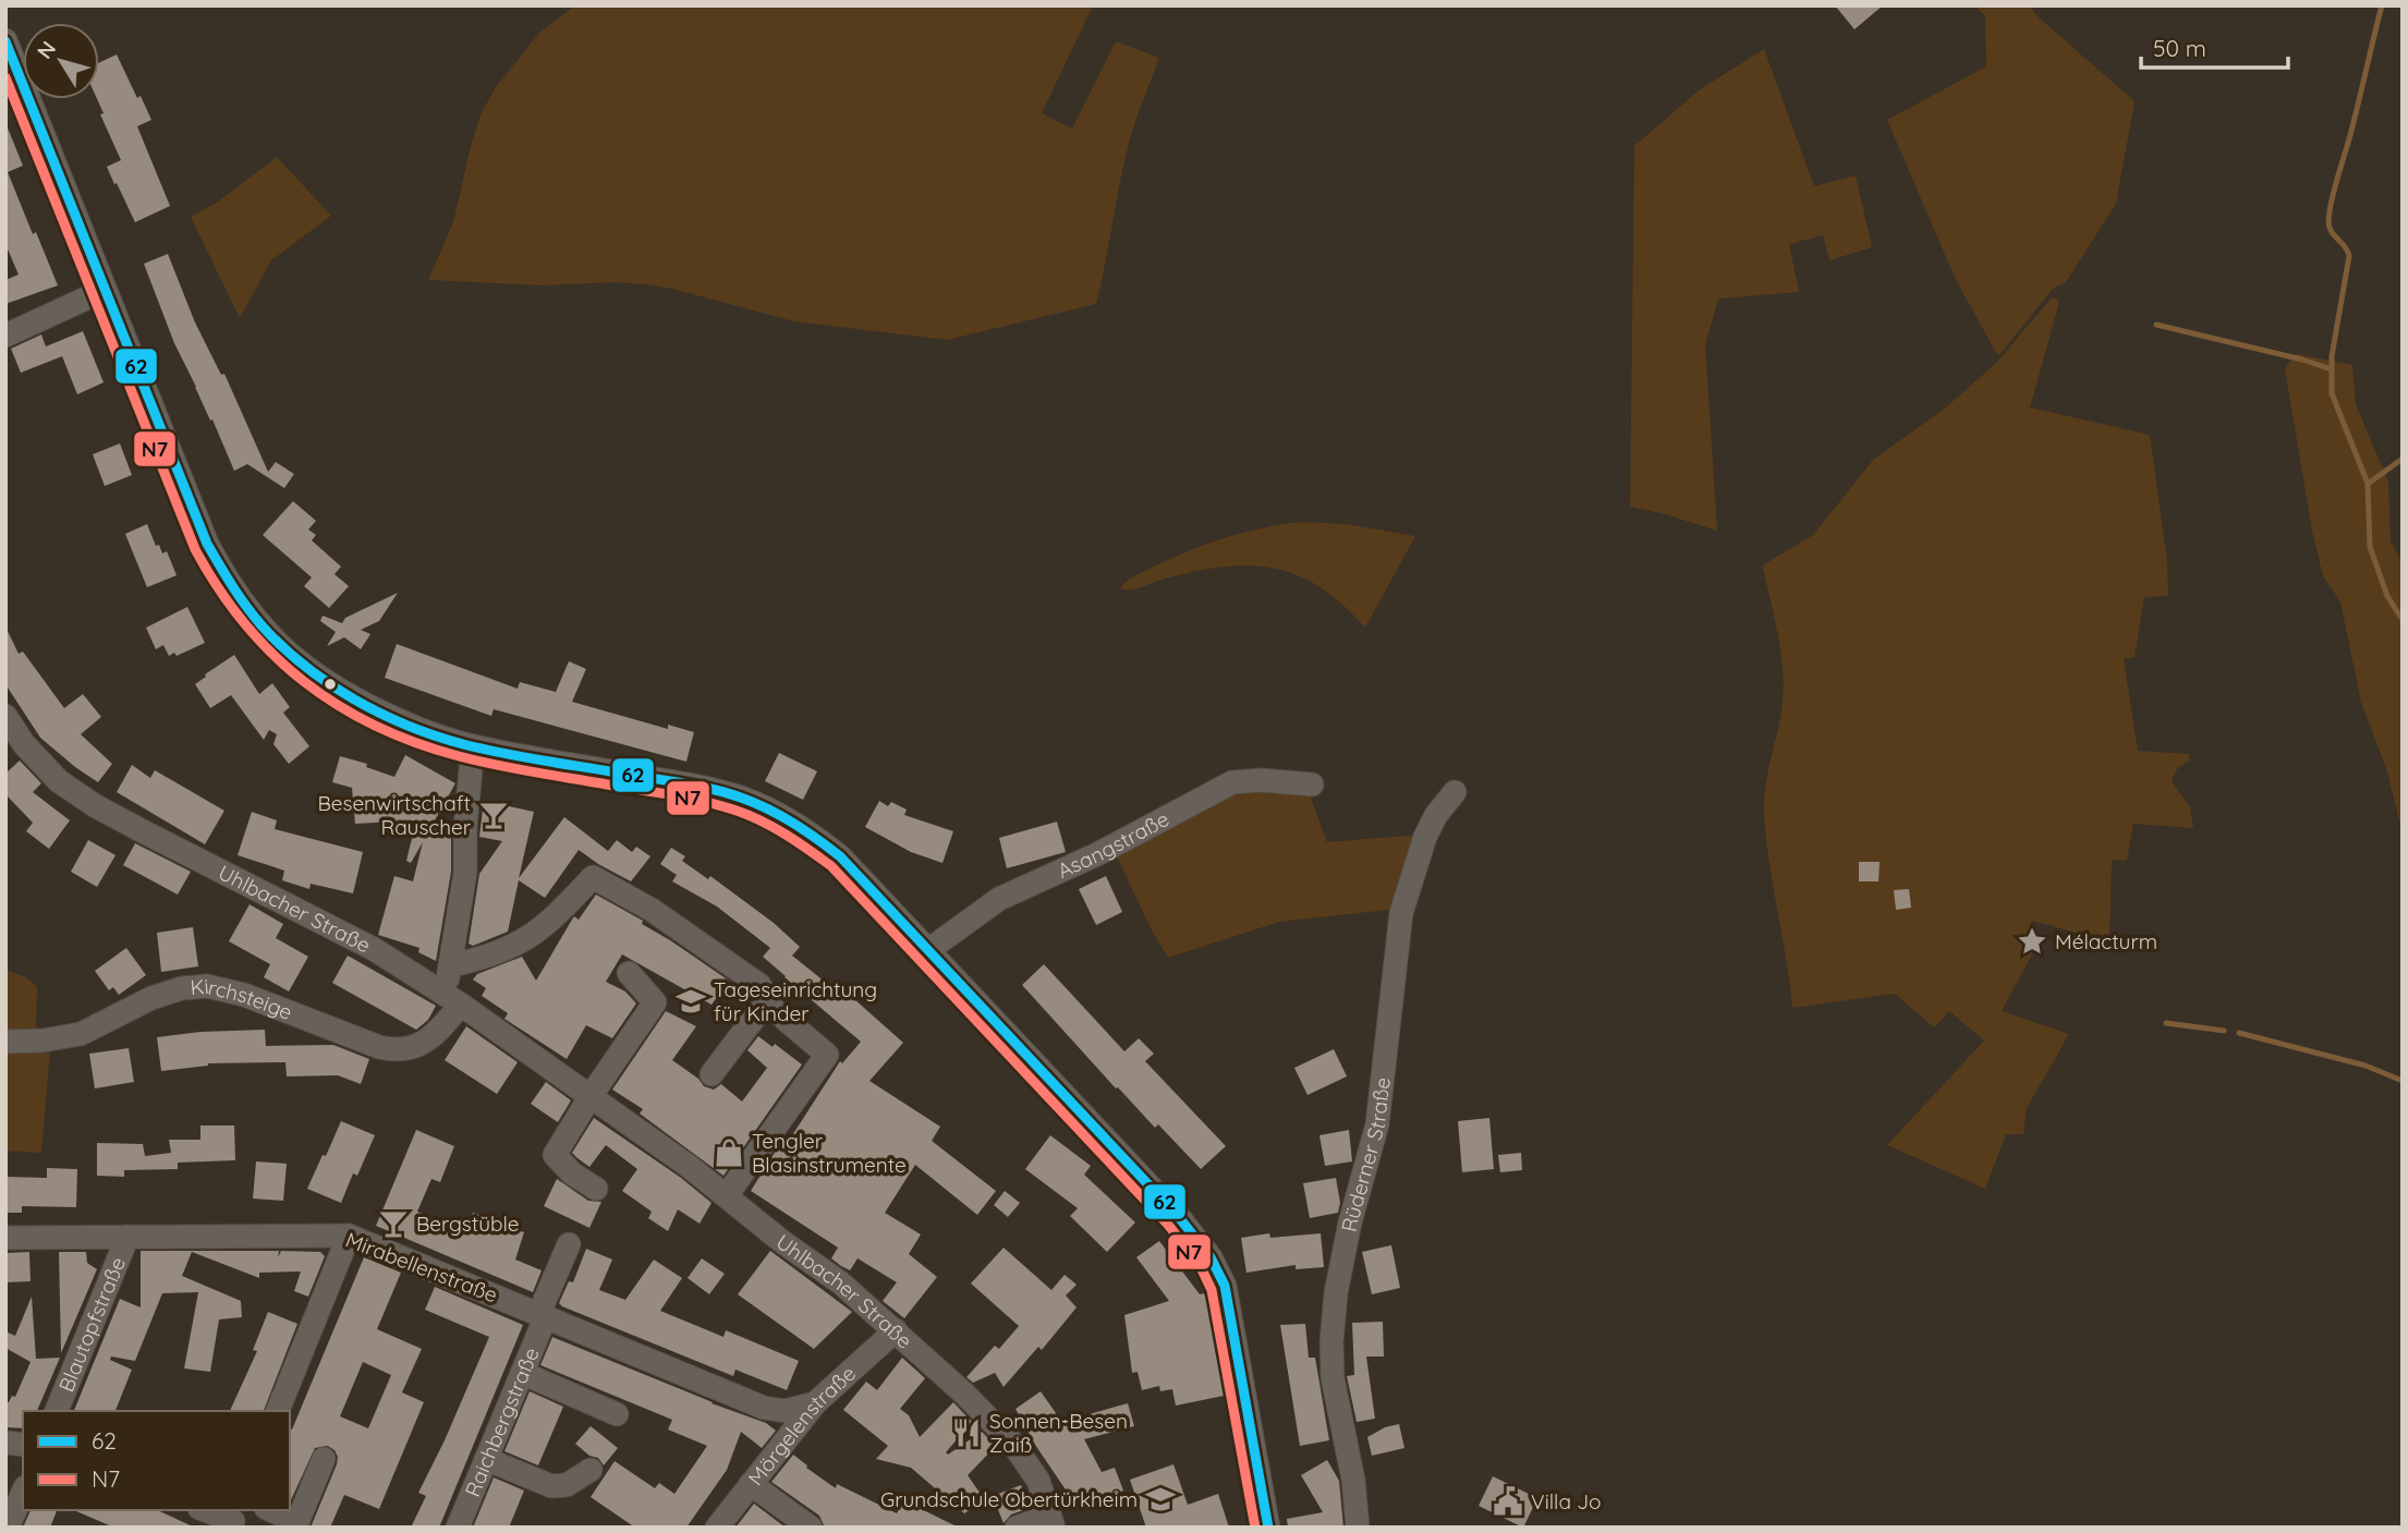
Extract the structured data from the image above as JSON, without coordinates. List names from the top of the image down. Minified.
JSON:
{"streets":{"street":["Asangstraße","Uhlbacher Straße","Kirchsteige","Rüderner Straße","Mirabellenstraße","Blautopfstraße","Raichbergstraße","Mörgelenstraße"]},"crossings":[["Uhlbacher Straße","Kirchsteige"],["Uhlbacher Straße","Mörgelenstraße"],["Mirabellenstraße","Blautopfstraße"],["Mirabellenstraße","Raichbergstraße"],["Mirabellenstraße","Mörgelenstraße"]],"places":{"bar":["Besenwirtschaft Rauscher","Bergstüble"],"place":["Mélacturm"],"school or university":["Tageseinrichtung für Kinder","Grundschule Obertürkheim"],"shop":["Tengler Blasinstrumente"],"restaurant":["Sonnen-Besen Zaiß"],"public building":["Villa Jo"]},"lines":["transit line 62","transit line N7"],"legend":["62","N7"],"scale_bar":"50 m","north":"top left"}
